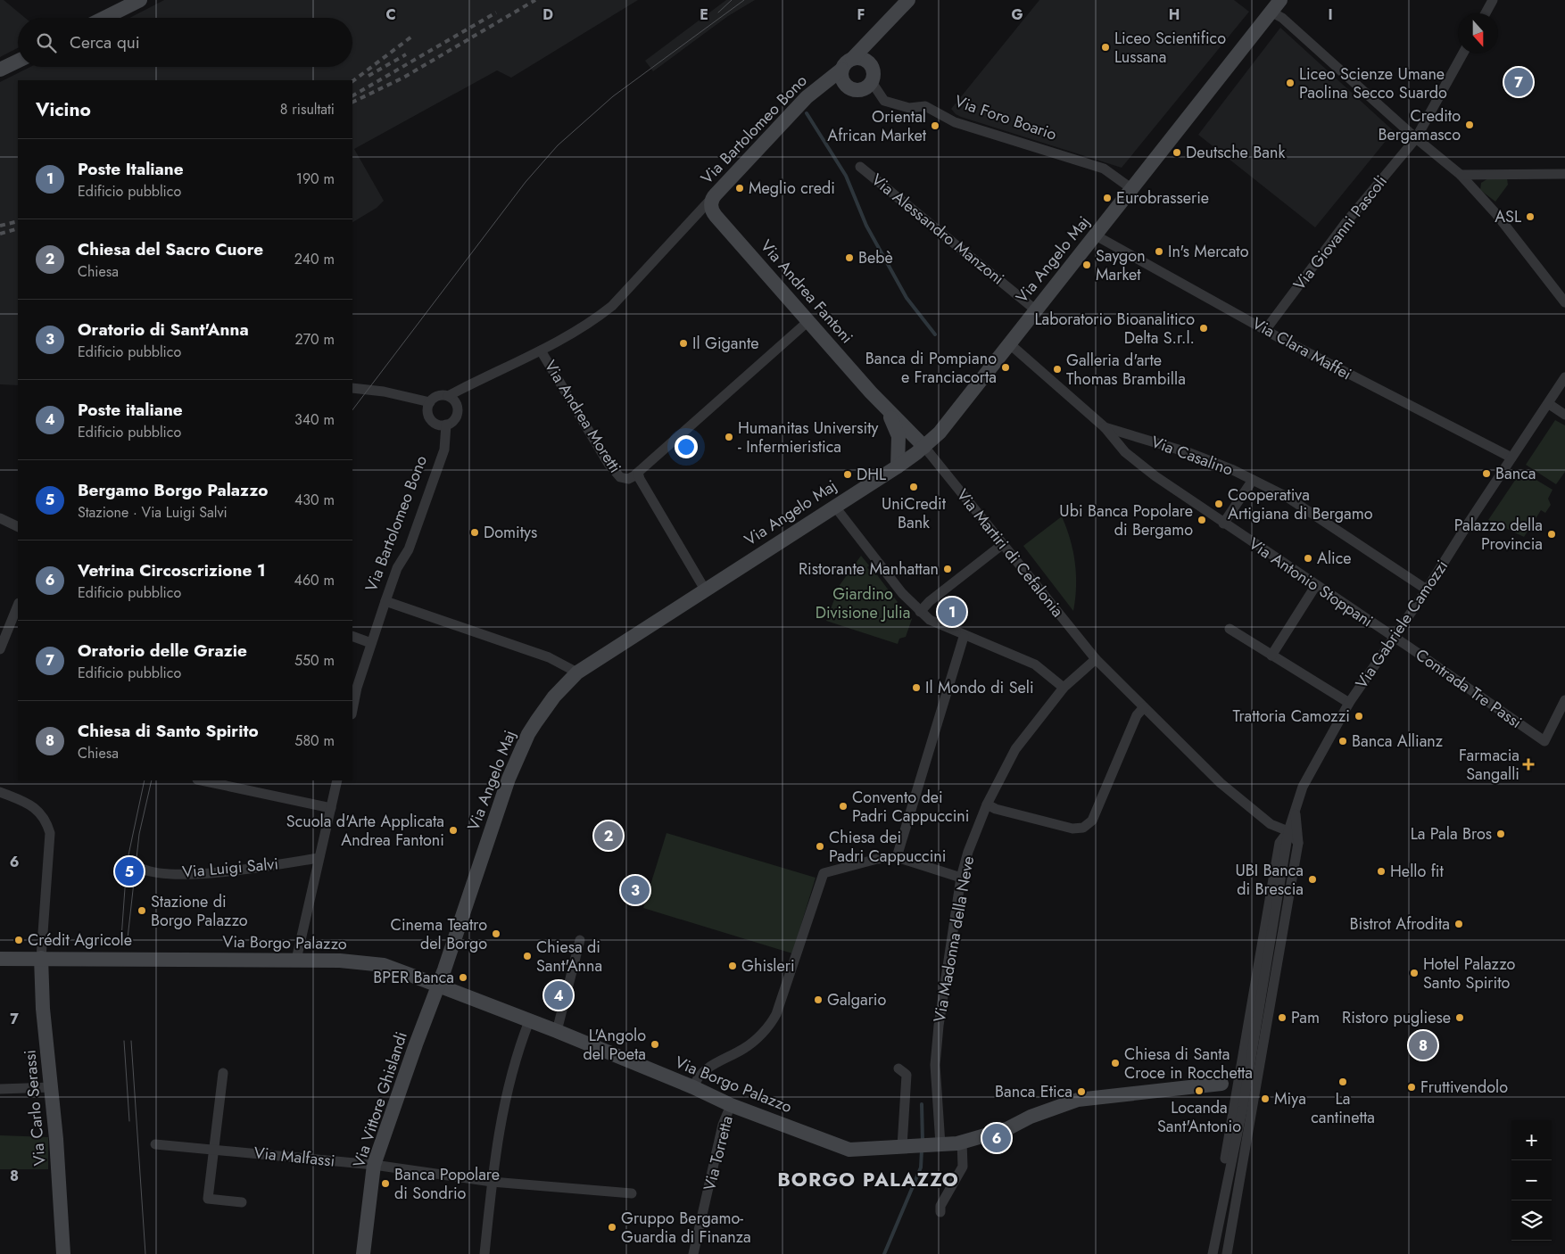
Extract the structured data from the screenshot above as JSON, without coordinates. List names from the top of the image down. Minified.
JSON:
{"streets":{"main road":["Via Foro Boario","Via Bartolomeo Bono","Via Angelo Maj","Via Andrea Fantoni","Via Borgo Palazzo","Via Vittore Ghislandi","Via Carlo Serassi"],"street":["Via Alessandro Manzoni","Via Giovanni Pascoli","Via Clara Maffei","Via Andrea Moretti","Via Casalino","Via Martiri di Cefalonia","Via Antonio Stoppani","Via Gabriele Camozzi","Contrada Tre Passi","Via Luigi Salvi","Via Madonna della Neve","Via Torretta","Via Malfassi"]},"crossings":[["Via Foro Boario","Via Bartolomeo Bono"],["Via Foro Boario","Via Angelo Maj"],["Via Bartolomeo Bono","Via Andrea Moretti"],["Via Alessandro Manzoni","Via Angelo Maj"],["Via Giovanni Pascoli","Via Clara Maffei"],["Via Angelo Maj","Via Andrea Fantoni"],["Via Angelo Maj","Via Clara Maffei"],["Via Angelo Maj","Via Casalino"],["Via Angelo Maj","Via Martiri di Cefalonia"],["Via Angelo Maj","Via Borgo Palazzo"],["Via Angelo Maj","Via Vittore Ghislandi"],["Via Andrea Fantoni","Via Andrea Moretti"],["Via Andrea Fantoni","Via Martiri di Cefalonia"],["Via Clara Maffei","Via Gabriele Camozzi"],["Via Casalino","Via Antonio Stoppani"],["Via Casalino","Via Gabriele Camozzi"],["Via Martiri di Cefalonia","Via Madonna della Neve"],["Via Antonio Stoppani","Via Gabriele Camozzi"],["Via Antonio Stoppani","Contrada Tre Passi"],["Via Gabriele Camozzi","Contrada Tre Passi"],["Via Madonna della Neve","Via Borgo Palazzo"],["Via Borgo Palazzo","Via Vittore Ghislandi"],["Via Borgo Palazzo","Via Carlo Serassi"],["Via Borgo Palazzo","Via Torretta"],["Via Vittore Ghislandi","Via Malfassi"]],"districts":["BORGO PALAZZO"],"parks":["Giardino Divisione Julia"],"places":{"other":["Liceo Scientifico Lussana","Liceo Scienze Umane Paolina Secco Suardo","Credito Bergamasco","Oriental African Market","Deutsche Bank","Meglio credi","Eurobrasserie","ASL","In's Mercato","Bebè","Saygon Market","Laboratorio Bioanalitico Delta S.r.l.","Il Gigante","Banca di Pompiano e Franciacorta","Galleria d'arte Thomas Brambilla","Humanitas University - Infermieristica","Banca","DHL","UniCredit Bank","Cooperativa Artigiana di Bergamo","Ubi Banca Popolare di Bergamo","Domitys","Palazzo della Provincia","Alice","Ristorante Manhattan","Il Mondo di Seli","Trattoria Camozzi","Banca Allianz","Convento dei Padri Cappuccini","Scuola d'Arte Applicata Andrea Fantoni","La Pala Bros","Chiesa dei Padri Cappuccini","Hello fit","UBI Banca di Brescia","Stazione di Borgo Palazzo","Bistrot Afrodita","Cinema Teatro del Borgo","Crédit Agricole","Chiesa di Sant'Anna","Ghisleri","Hotel Palazzo Santo Spirito","BPER Banca","Galgario","Pam","Ristoro pugliese","L'Angolo del Poeta","Chiesa di Santa Croce in Rocchetta","La cantinetta","Fruttivendolo","Locanda Sant'Antonio","Banca Etica","Miya","Banca Popolare di Sondrio","Gruppo Bergamo- Guardia di Finanza"],"health":["Farmacia Sangalli"]},"north":"bottom","page":{"search":"Cerca qui","pins":["7","1","2","5","3","4","8","6"],"heading":["Vicino","8 risultati"],"list":[{"mark":"1","name":"Poste Italiane","note":"Edificio pubblico","value":"190 m"},{"mark":"2","name":"Chiesa del Sacro Cuore","note":"Chiesa","value":"240 m"},{"mark":"3","name":"Oratorio di Sant'Anna","note":"Edificio pubblico","value":"270 m"},{"mark":"4","name":"Poste italiane","note":"Edificio pubblico","value":"340 m"},{"mark":"5","name":"Bergamo Borgo Palazzo","note":"Stazione · Via Luigi Salvi","value":"430 m"},{"mark":"6","name":"Vetrina Circoscrizione 1","note":"Edificio pubblico","value":"460 m"},{"mark":"7","name":"Oratorio delle Grazie","note":"Edificio pubblico","value":"550 m"},{"mark":"8","name":"Chiesa di Santo Spirito","note":"Chiesa","value":"580 m"}],"map_buttons":["+","−"]},"grid":{"columns":["C","D","E","F","G","H","I"],"rows":["6","7","8"]}}
